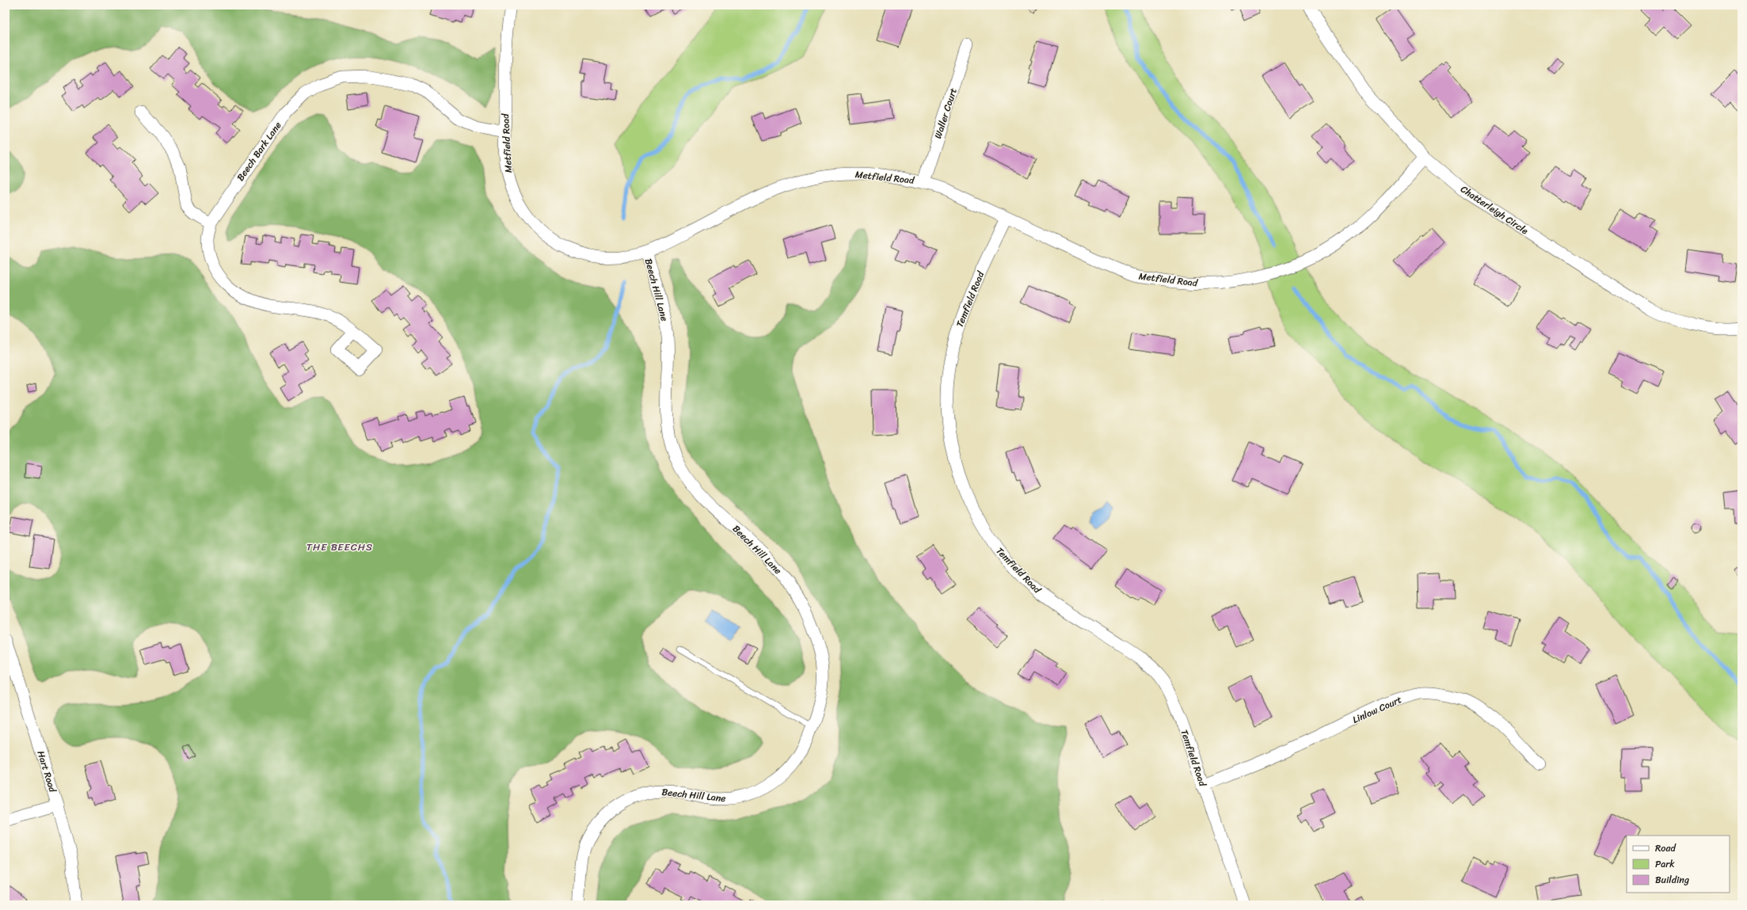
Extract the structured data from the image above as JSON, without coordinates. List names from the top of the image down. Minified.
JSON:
{"streets":{"street":["Waller Court","Metfield Road","Beech Bark Lane","Chatterleigh Circle","Beech Hill Lane","Temfield Road","Linlow Court","Hart Road"]},"crossings":[["Waller Court","Metfield Road"],["Metfield Road","Beech Bark Lane"],["Metfield Road","Chatterleigh Circle"],["Metfield Road","Beech Hill Lane"],["Metfield Road","Temfield Road"],["Temfield Road","Linlow Court"]],"districts":["THE BEECHS"],"legend":["Road","Park","Building"]}
